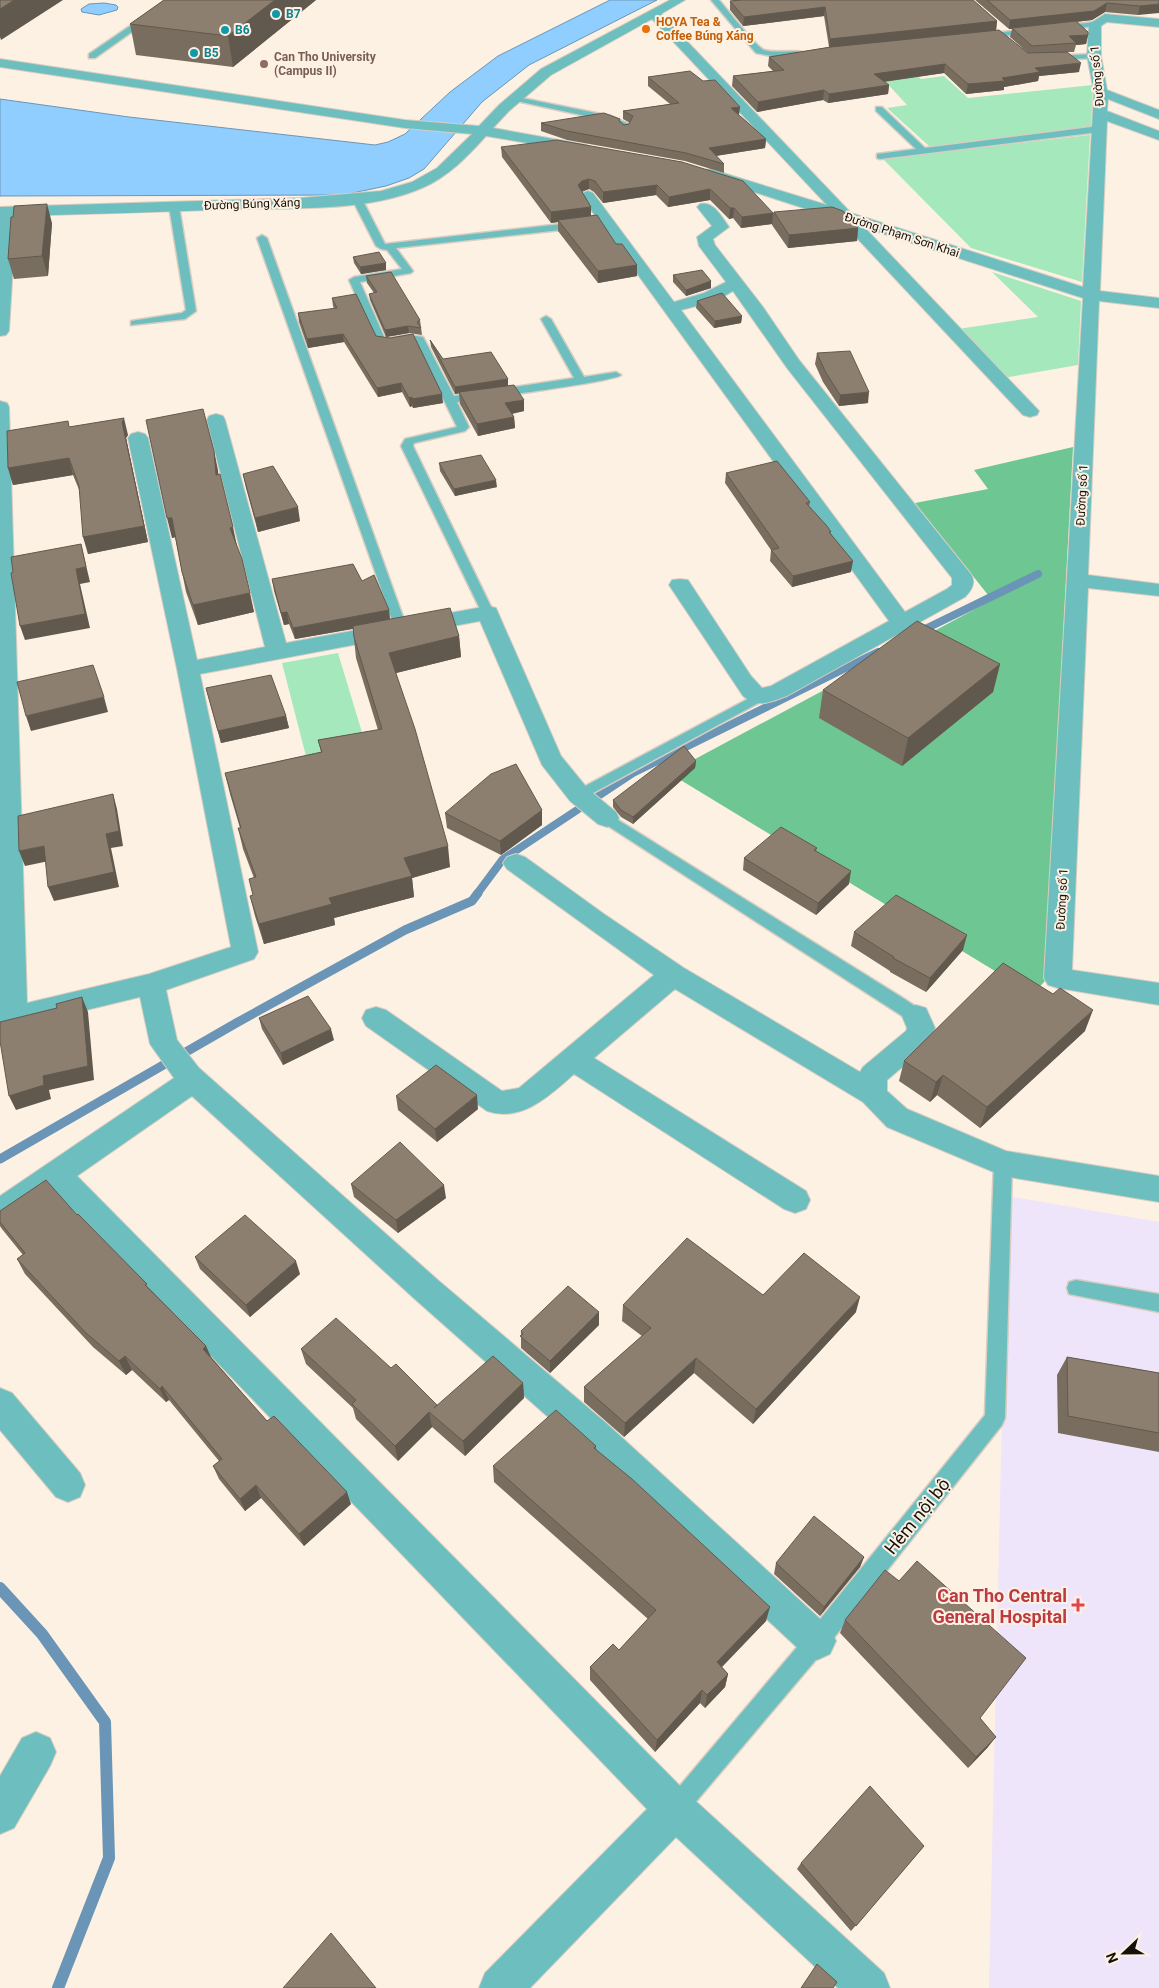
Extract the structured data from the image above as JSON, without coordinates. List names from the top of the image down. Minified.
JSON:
{"streets":{"street":["Đường số 1","Đường Búng Xáng","Đường Phạm Sơn Khai"],"lane":["Hẻm nội bộ"]},"crossings":[["Đường số 1","Đường Phạm Sơn Khai"]],"places":{"other":["B7","HOYA Tea & Coffee Búng Xáng","B6","B5","Can Tho University (Campus II)"],"health":["Can Tho Central General Hospital"]},"north":"left"}
